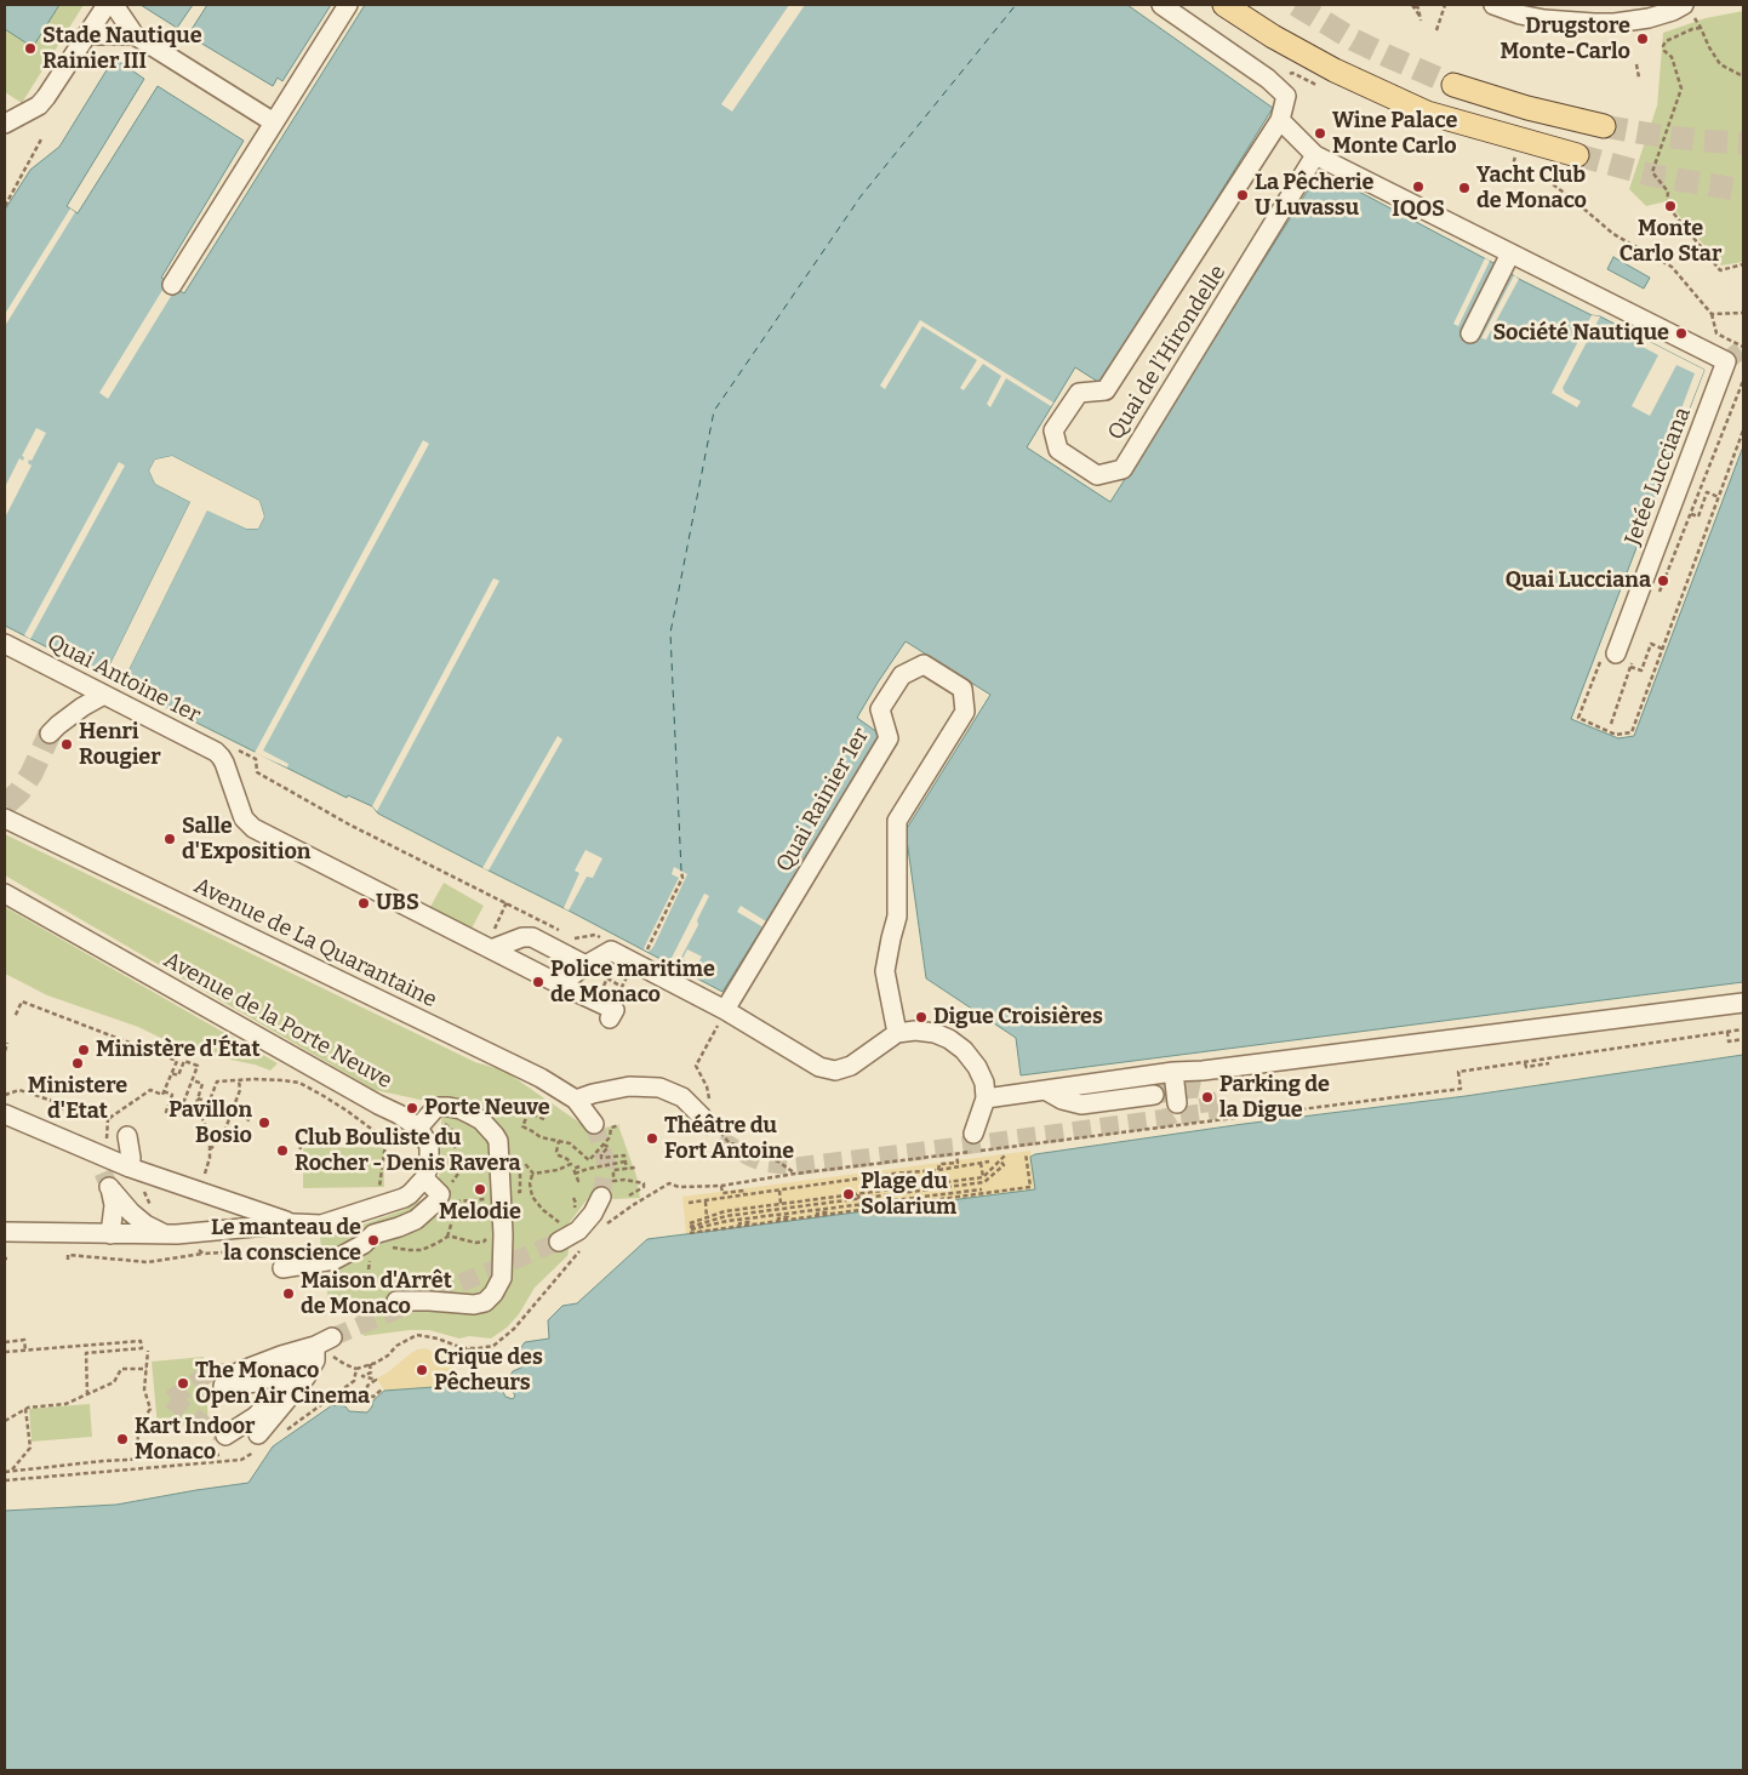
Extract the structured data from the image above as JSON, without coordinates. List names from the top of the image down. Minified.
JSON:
{"streets":{"street":["Quai de l’Hirondelle","Jetée Lucciana","Quai Antoine 1er","Quai Rainier 1er","Avenue de La Quarantaine","Avenue de la Porte Neuve"]},"places":["Drugstore Monte-Carlo","Stade Nautique Rainier III","Wine Palace Monte Carlo","IQOS","Yacht Club de Monaco","La Pêcherie U Luvassu","Monte Carlo Star","Société Nautique","Quai Lucciana","Henri Rougier","Salle d'Exposition","UBS","Police maritime de Monaco","Digue Croisières","Ministère d'État","Ministere d'Etat","Parking de la Digue","Porte Neuve","Pavillon Bosio","Théâtre du Fort Antoine","Club Bouliste du Rocher - Denis Ravera","Melodie","Plage du Solarium","Le manteau de la conscience","Maison d'Arrêt de Monaco","Crique des Pêcheurs","The Monaco Open Air Cinema","Kart Indoor Monaco"]}
